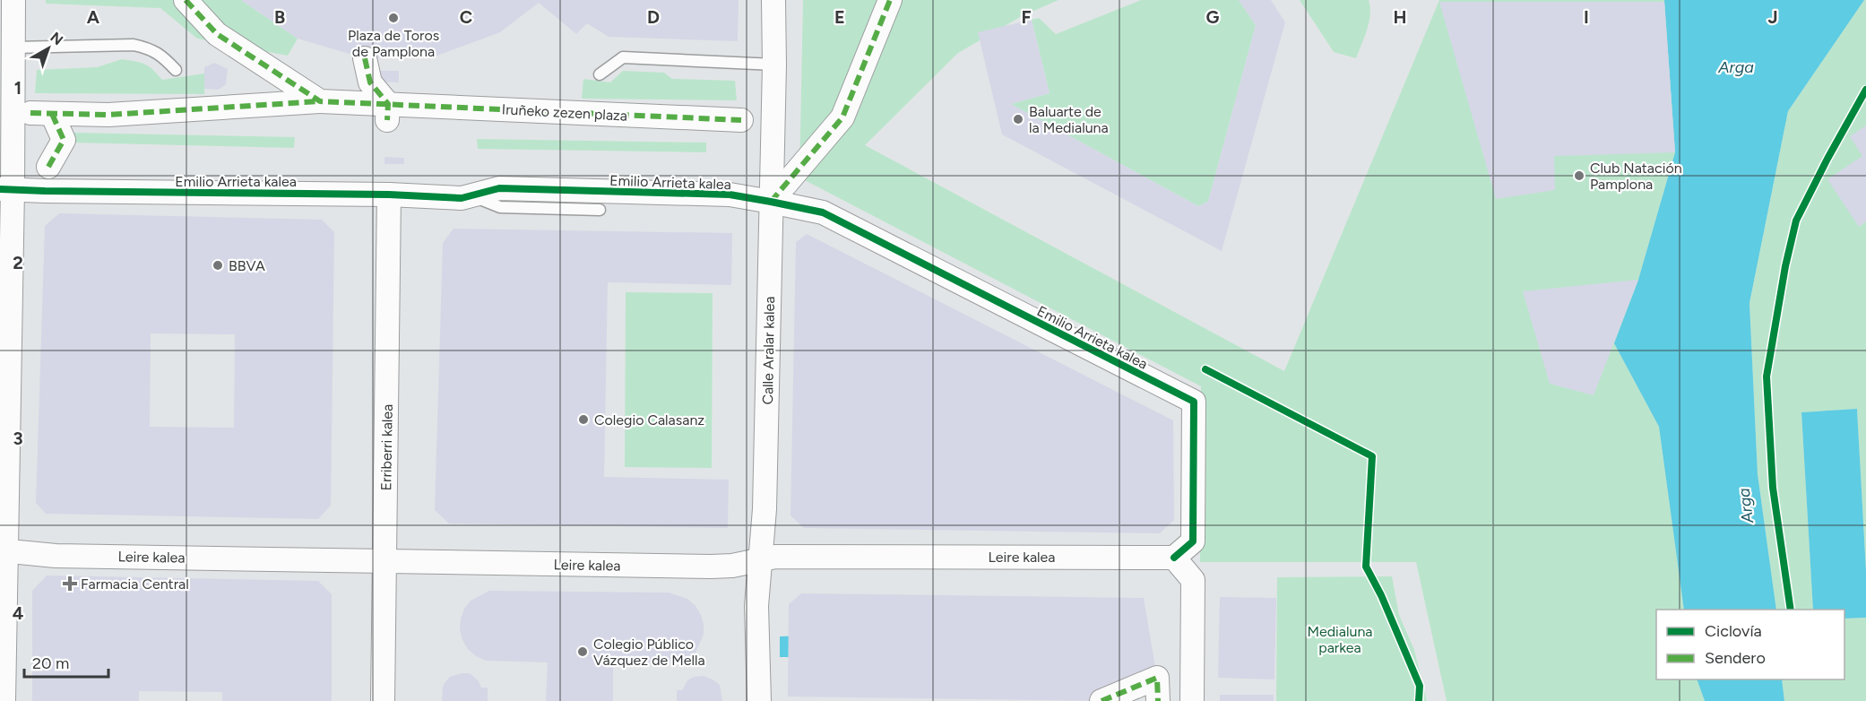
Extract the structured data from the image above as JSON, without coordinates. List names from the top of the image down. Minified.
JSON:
{"streets":{"street":["Iruñeko zezen plaza","Emilio Arrieta kalea","Calle Aralar kalea","Erriberri kalea","Leire kalea"]},"crossings":[["Emilio Arrieta kalea","Calle Aralar kalea"],["Emilio Arrieta kalea","Erriberri kalea"],["Emilio Arrieta kalea","Leire kalea"],["Calle Aralar kalea","Leire kalea"],["Erriberri kalea","Leire kalea"]],"water":["Arga"],"parks":["Medialuna parkea"],"places":{"other":["Plaza de Toros de Pamplona","Baluarte de la Medialuna","Club Natación Pamplona","BBVA","Colegio Calasanz","Colegio Público Vázquez de Mella"],"health":["Farmacia Central"]},"legend":["Ciclovía","Sendero"],"scale_bar":"20 m","north":"top right","grid":{"columns":["A","B","C","D","E","F","G","H","I","J"],"rows":["1","2","3","4"]}}
